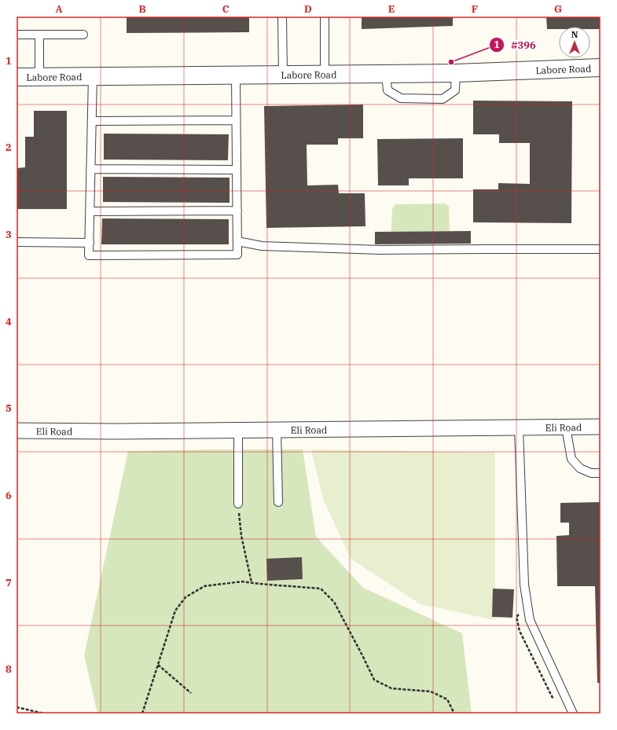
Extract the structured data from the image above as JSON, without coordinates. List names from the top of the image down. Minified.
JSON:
{"streets":{"street":["Labore Road","Eli Road"]},"places":["#396"],"north":"top","grid":{"columns":["A","B","C","D","E","F","G"],"rows":["1","2","3","4","5","6","7","8"]}}
